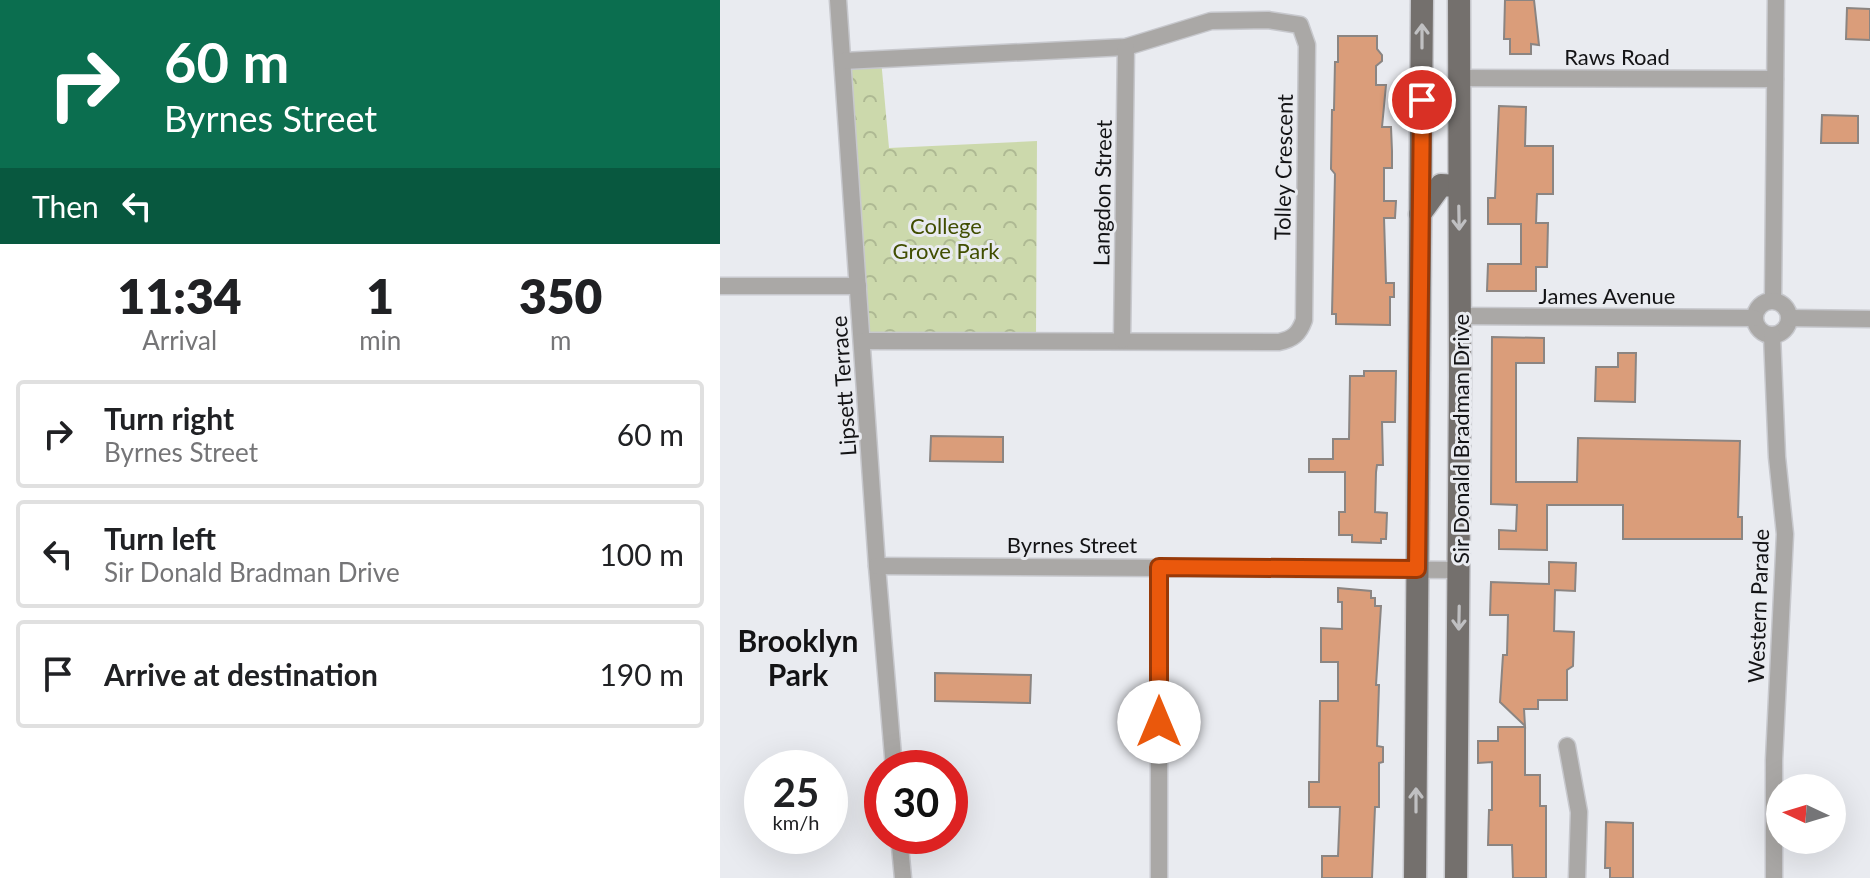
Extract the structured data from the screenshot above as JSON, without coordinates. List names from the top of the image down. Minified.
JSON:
{"streets":{"main road":["Sir Donald Bradman Drive"],"street":["Raws Road","Tolley Crescent","Langdon Street","James Avenue","Lipsett Terrace","Byrnes Street","Western Parade"]},"crossings":[["Raws Road","Sir Donald Bradman Drive"],["Tolley Crescent","Langdon Street"],["Tolley Crescent","Lipsett Terrace"],["James Avenue","Sir Donald Bradman Drive"],["James Avenue","Western Parade"],["Lipsett Terrace","Byrnes Street"],["Sir Donald Bradman Drive","Byrnes Street"]],"districts":["Brooklyn Park"],"parks":["College Grove Park"],"north":"left","page":{"turn":["60 m","Byrnes Street"],"then":"Then","eta":["11:34","Arrival","1","min","350","m"],"list":[{"name":"Turn right","note":"Byrnes Street","value":"60 m"},{"name":"Turn left","note":"Sir Donald Bradman Drive","value":"100 m"},{"name":"Arrive at destination","value":"190 m"}],"speed":"25 km/h","limit":"30"}}
